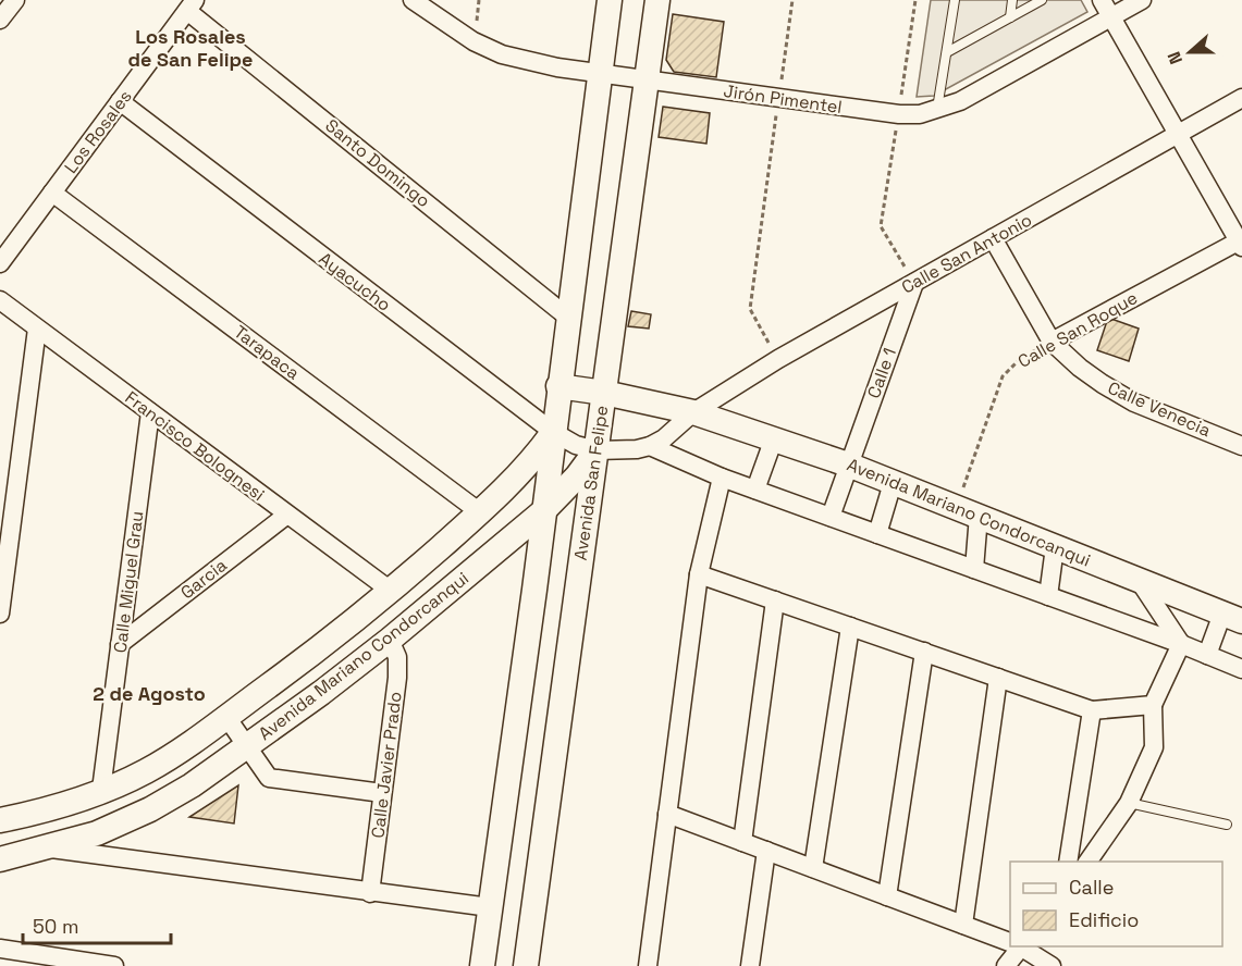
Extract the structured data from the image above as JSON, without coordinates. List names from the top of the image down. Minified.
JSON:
{"streets":{"main road":["Avenida San Felipe","Avenida Mariano Condorcanqui"],"street":["Jirón Pimentel","Los Rosales","Santo Domingo","Calle San Antonio","Ayacucho","Calle San Roque","Tarapaca","Calle 1","Calle Venecia","Francisco Bolognesi","Garcia","Calle Miguel Grau","Calle Javier Prado"]},"crossings":[["Jirón Pimentel","Avenida San Felipe"],["Los Rosales","Santo Domingo"],["Los Rosales","Ayacucho"],["Los Rosales","Tarapaca"],["Calle San Antonio","Calle 1"],["Calle San Antonio","Calle Venecia"],["Calle San Antonio","Avenida Mariano Condorcanqui"],["Ayacucho","Avenida San Felipe"],["Ayacucho","Avenida Mariano Condorcanqui"],["Calle San Roque","Calle Venecia"],["Calle San Roque","Avenida Mariano Condorcanqui"],["Tarapaca","Avenida Mariano Condorcanqui"],["Calle 1","Avenida Mariano Condorcanqui"],["Francisco Bolognesi","Avenida Mariano Condorcanqui"],["Francisco Bolognesi","Garcia"],["Francisco Bolognesi","Calle Miguel Grau"],["Avenida San Felipe","Avenida Mariano Condorcanqui"],["Avenida Mariano Condorcanqui","Calle Miguel Grau"],["Avenida Mariano Condorcanqui","Calle Javier Prado"],["Garcia","Calle Miguel Grau"]],"districts":["Los Rosales de San Felipe","2 de Agosto"],"legend":["Calle","Edificio"],"scale_bar":"50 m","north":"left"}
